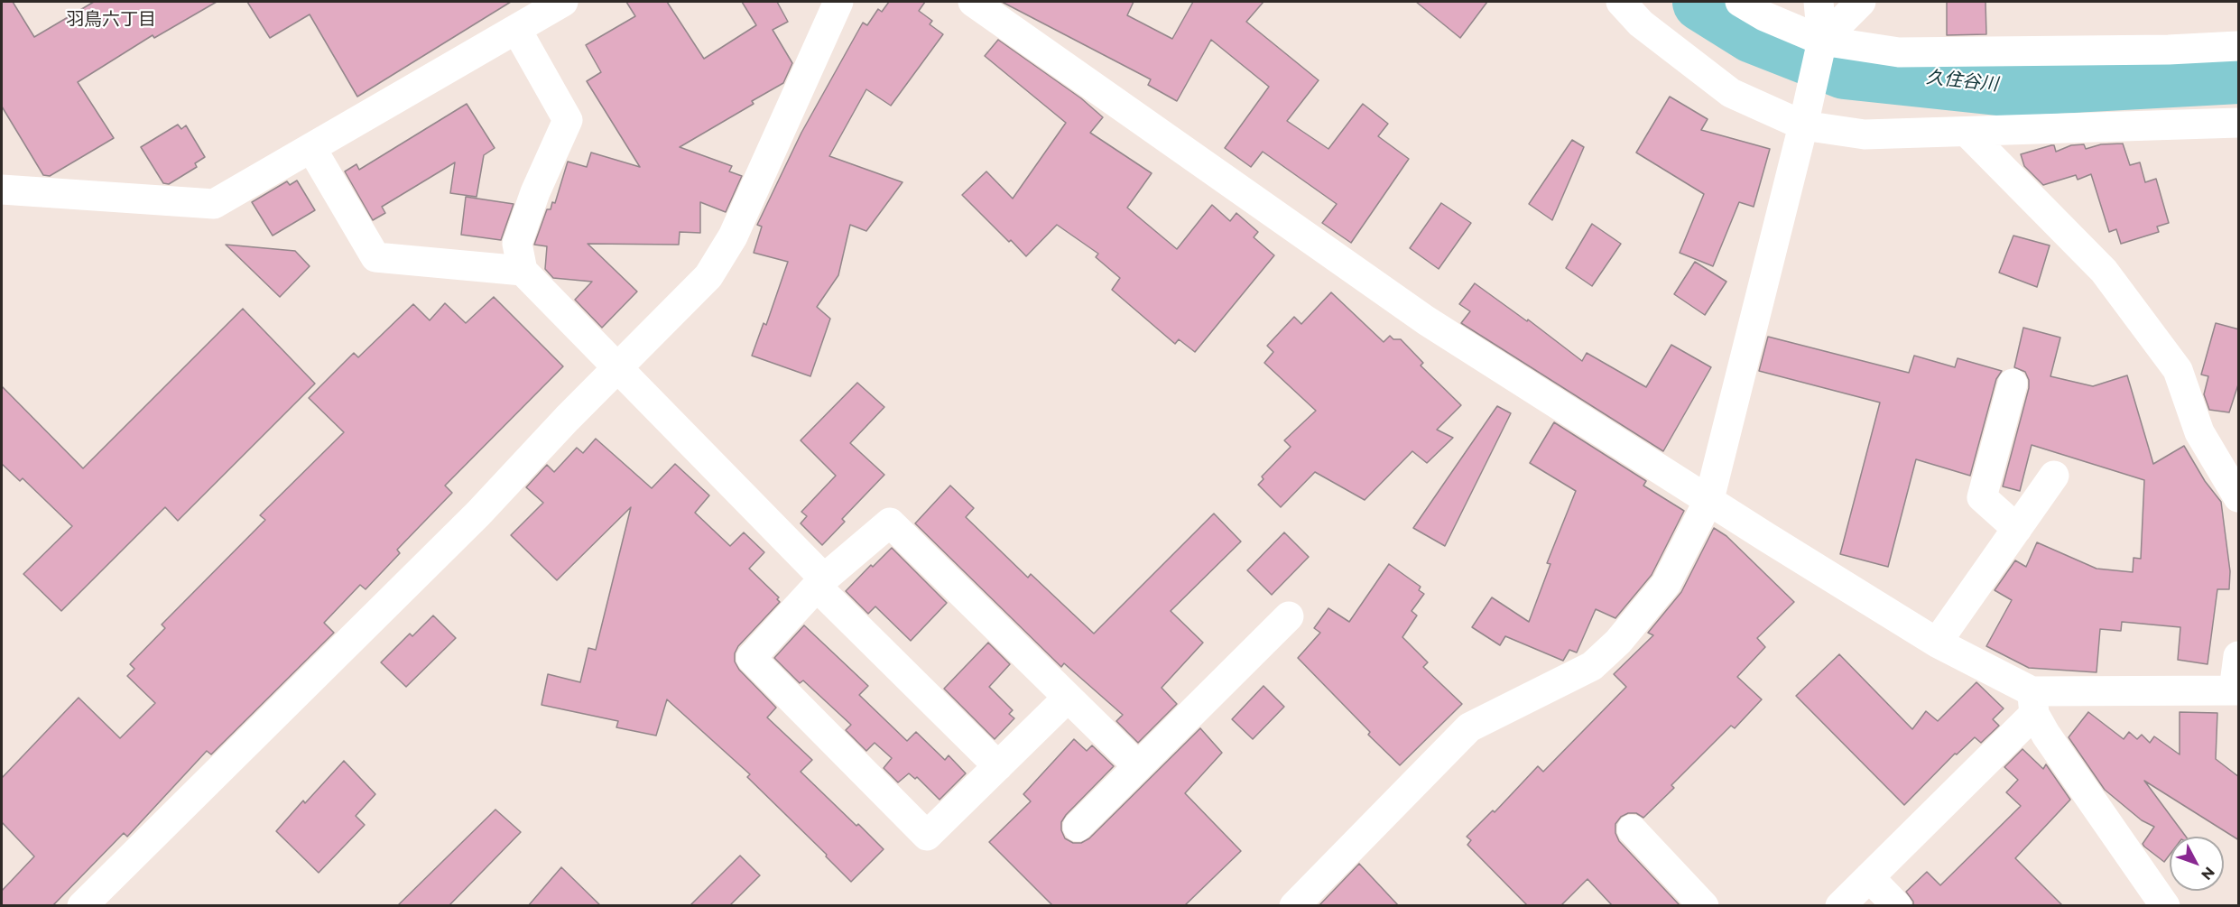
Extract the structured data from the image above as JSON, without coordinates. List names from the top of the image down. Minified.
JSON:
{"districts":["羽鳥六丁目"],"water":["久住谷川"],"north":"bottom right"}
